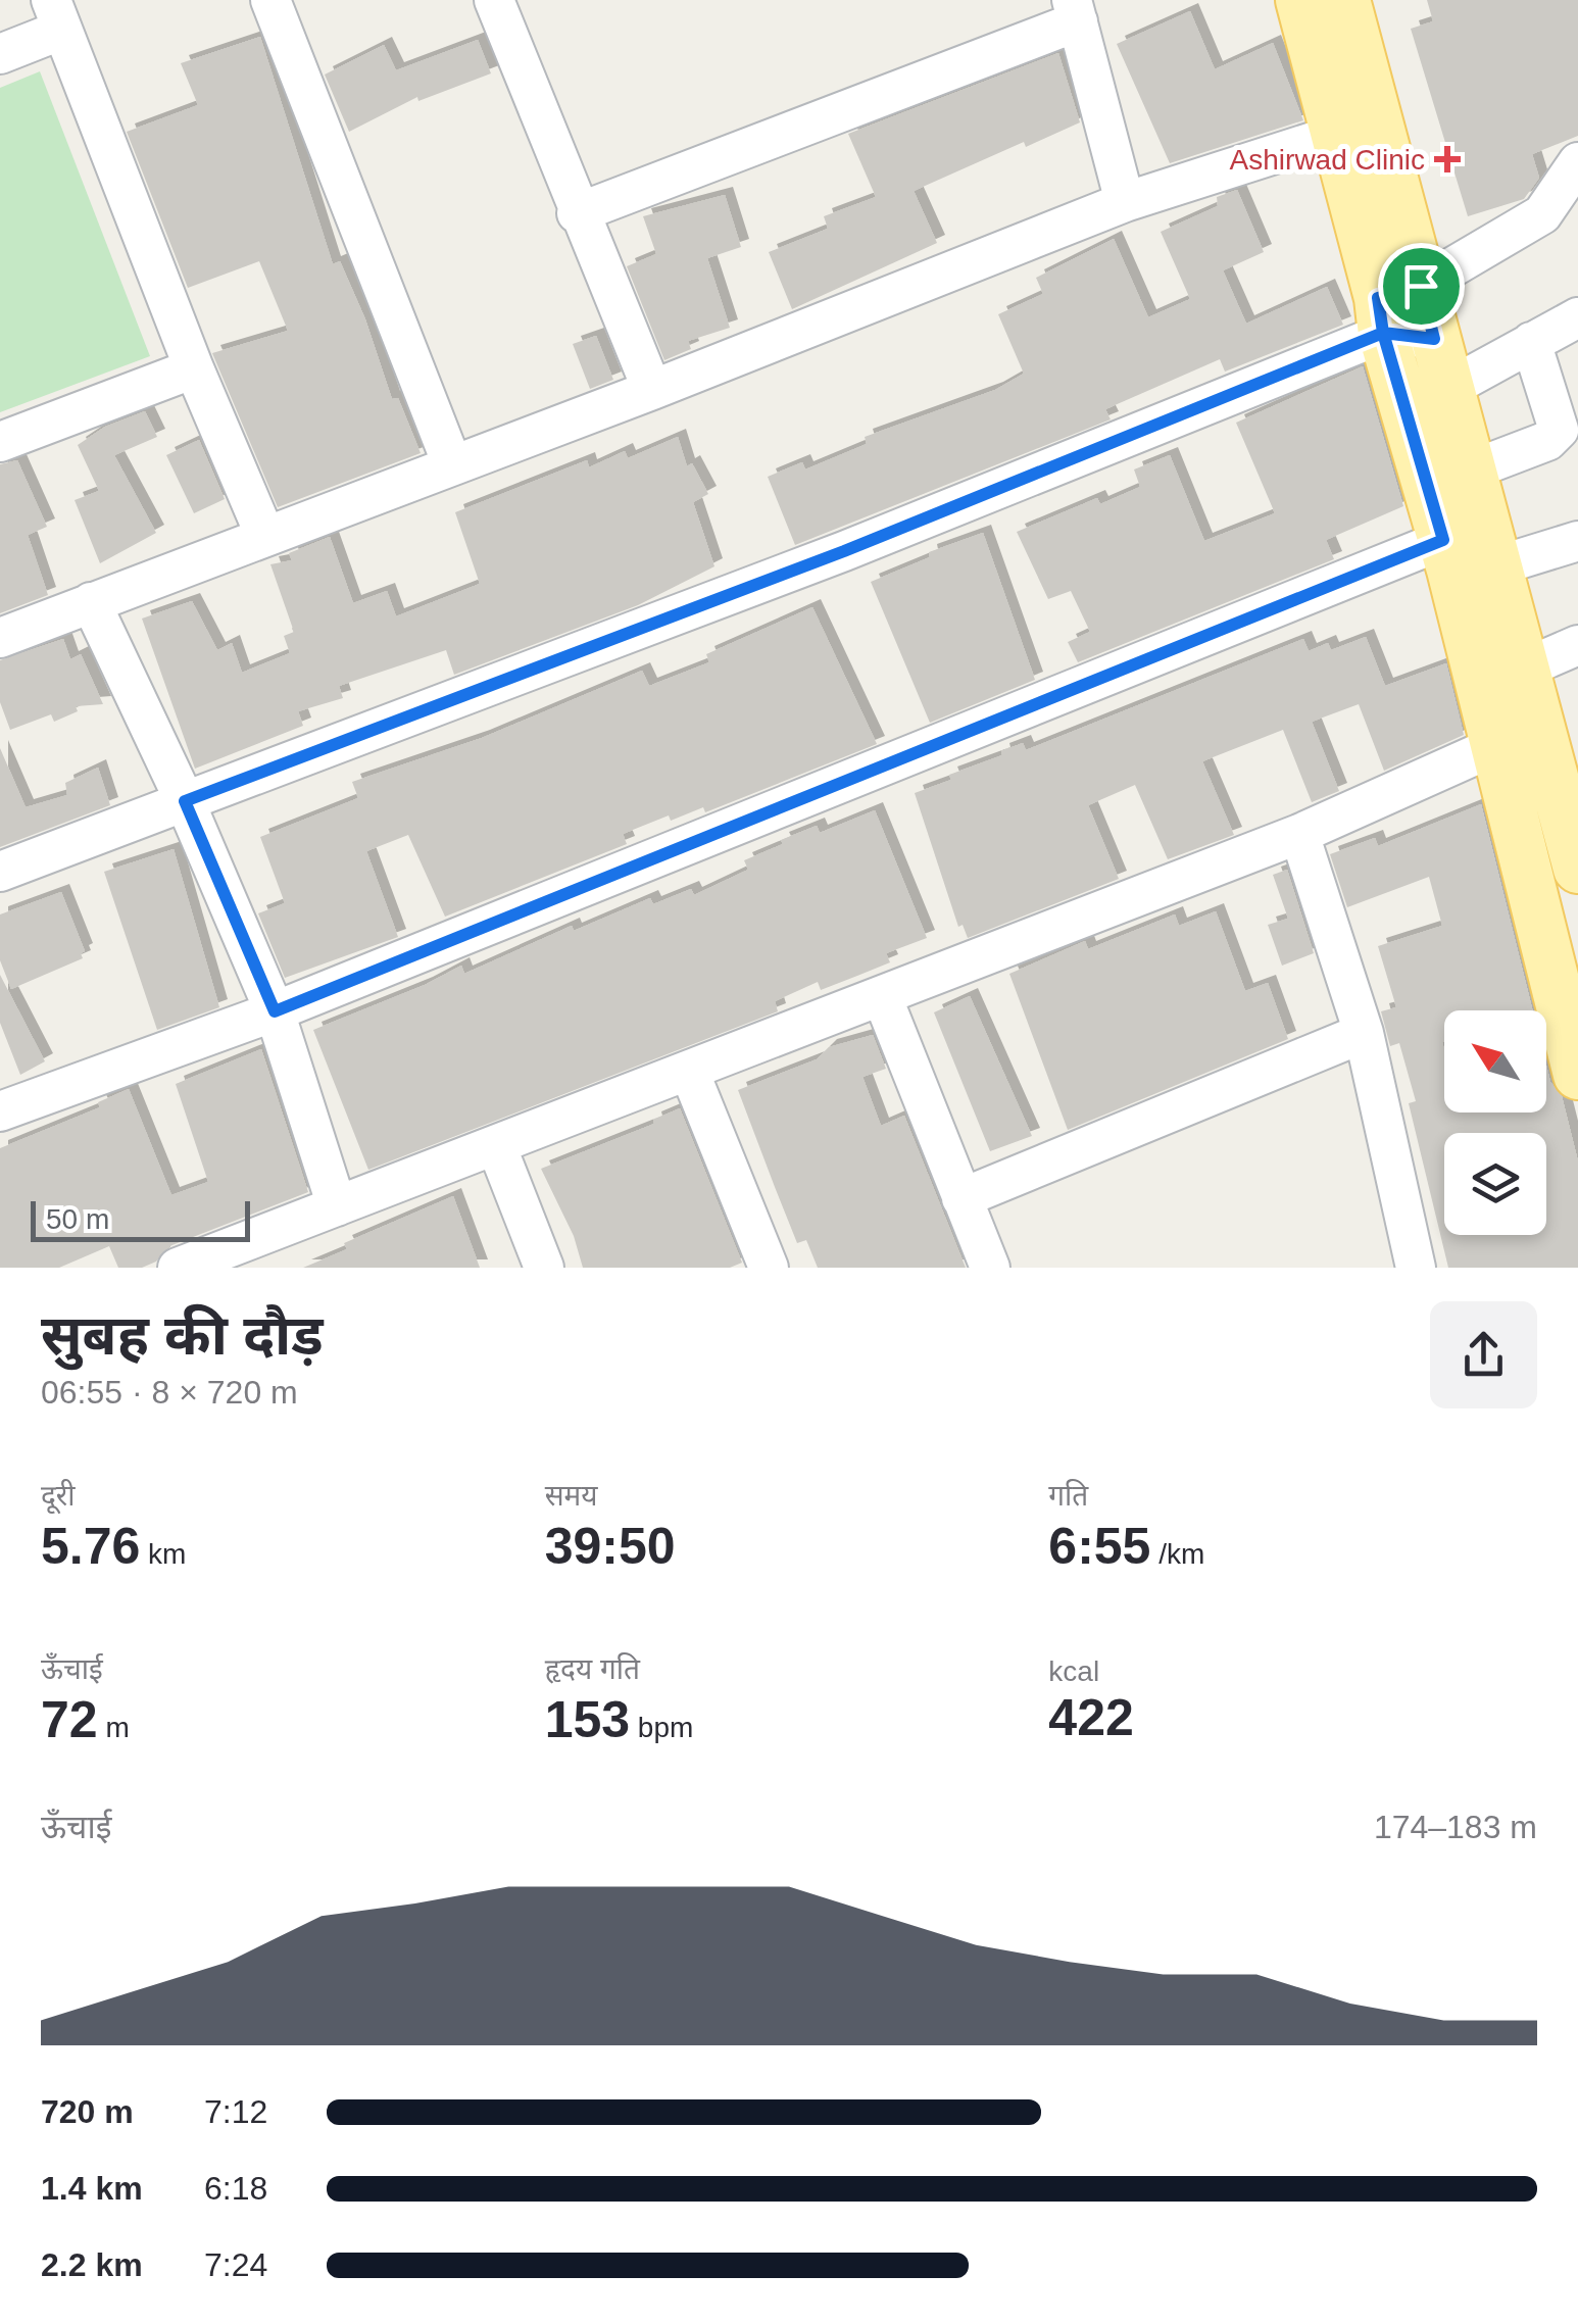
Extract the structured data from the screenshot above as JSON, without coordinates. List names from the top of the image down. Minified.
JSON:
{"places":{"health":["Ashirwad Clinic"]},"scale_bar":"50 m","north":"top left","page":{"scale":"50 m","heading":["सुबह की दौड़","06:55 · 8 × 720 m"],"stats":[["दूरी","5.76 km"],["समय","39:50"],["गति","6:55 /km"],["ऊँचाई","72 m"],["हृदय गति","153 bpm"],["kcal","422"]],"chart":["ऊँचाई","174–183 m"],"list":[{"name":"720 m","note":"7:12"},{"name":"1.4 km","note":"6:18"},{"name":"2.2 km","note":"7:24"}]}}
